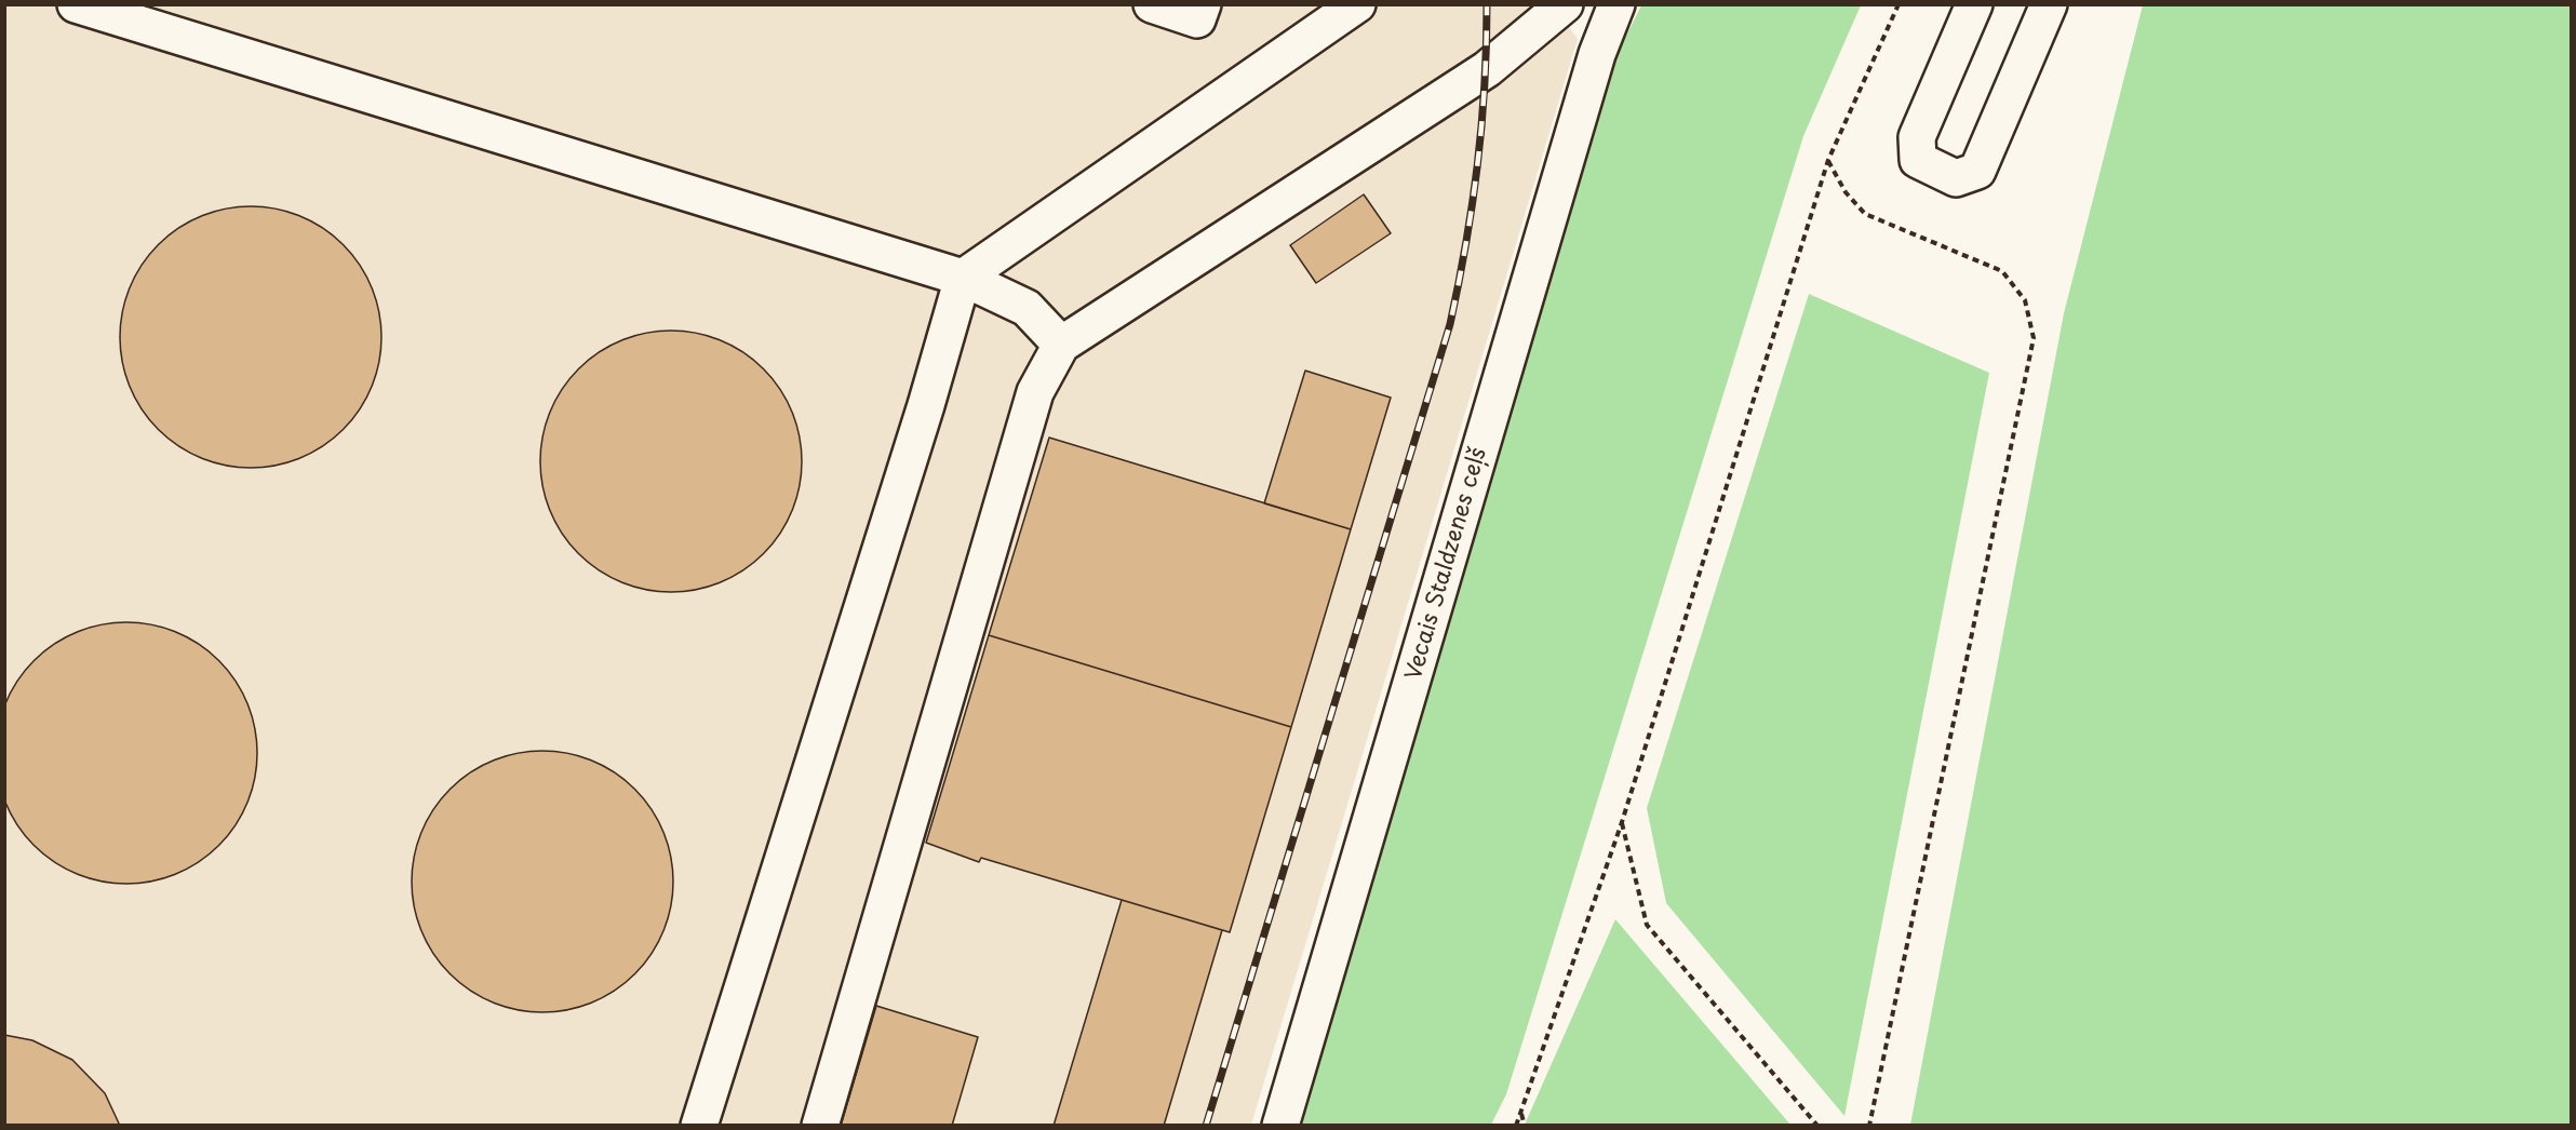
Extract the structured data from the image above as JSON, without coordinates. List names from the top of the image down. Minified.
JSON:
{"streets":{"street":["Vecais Staldzenes ceļš"]}}
